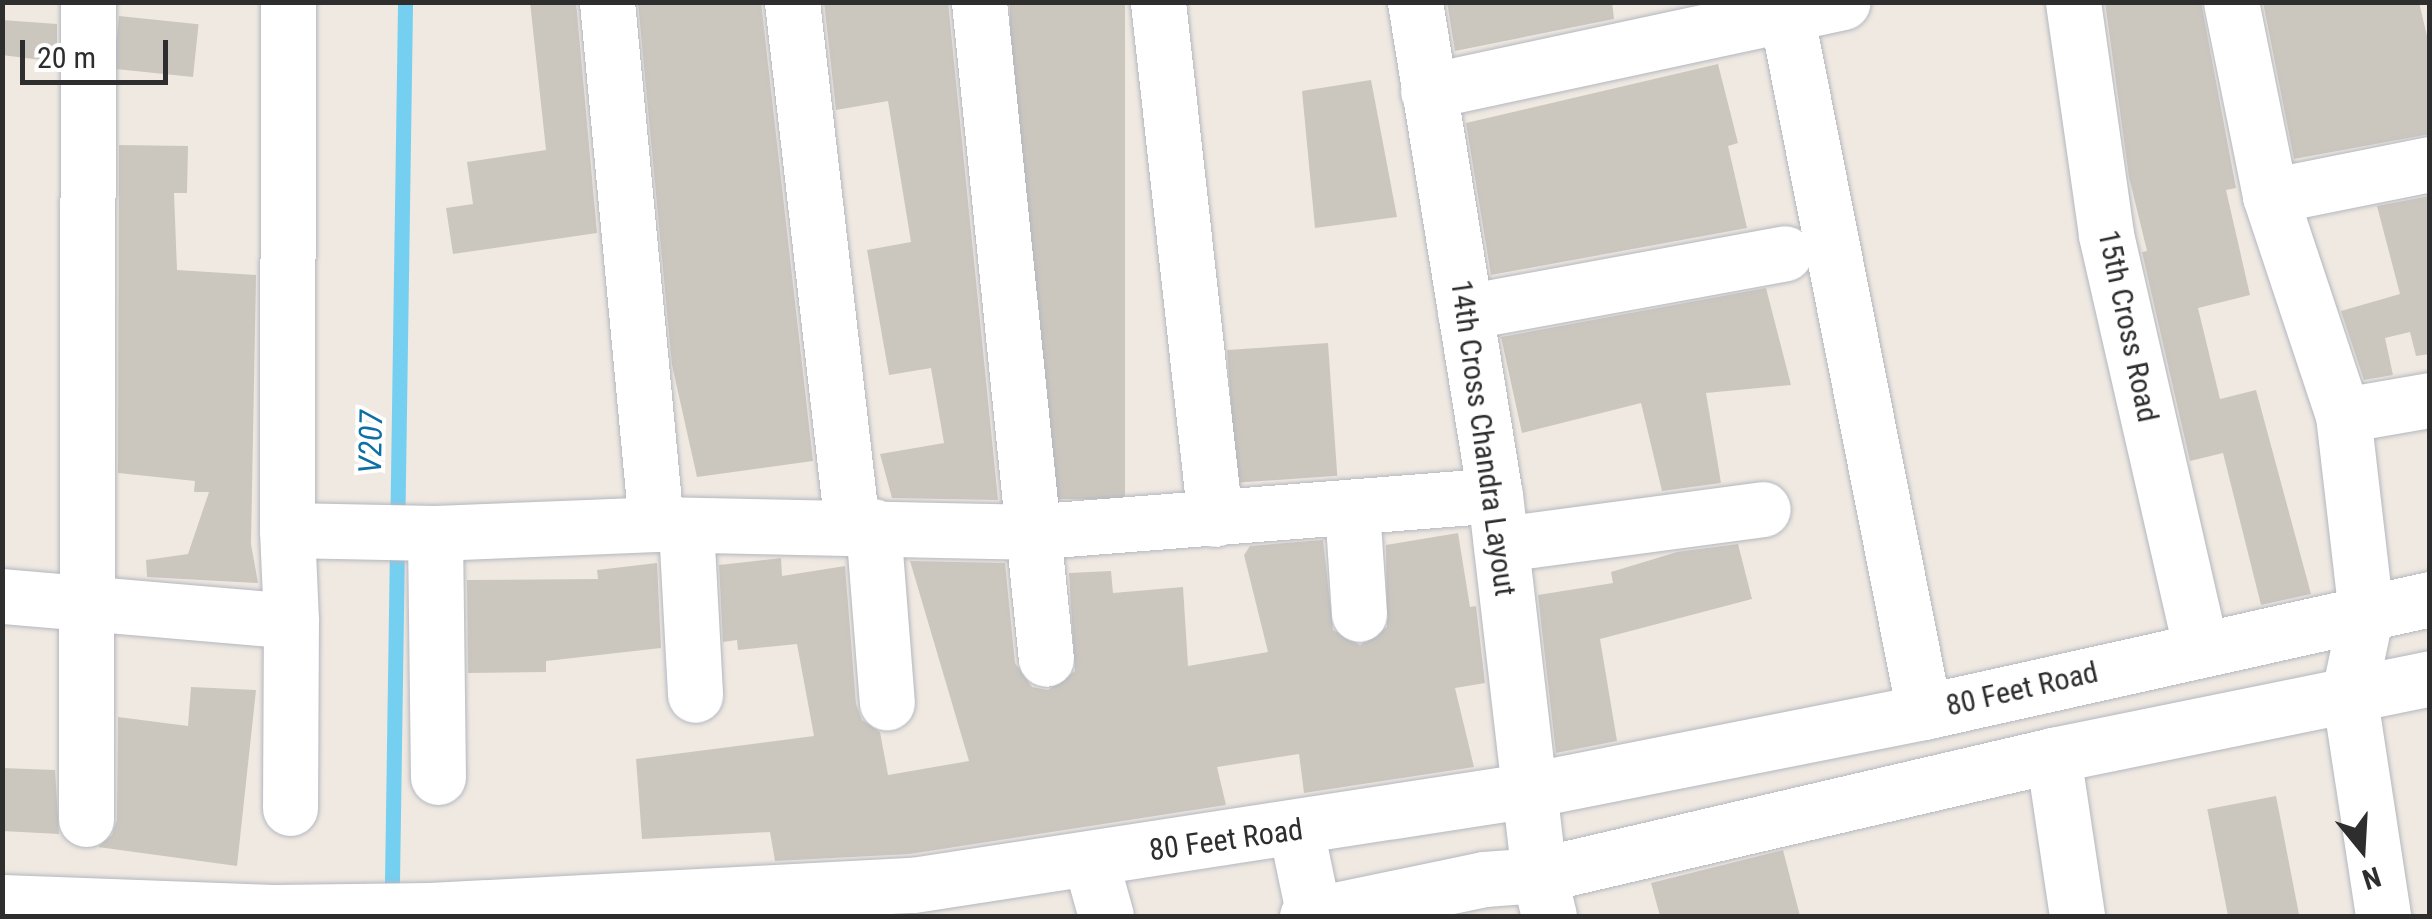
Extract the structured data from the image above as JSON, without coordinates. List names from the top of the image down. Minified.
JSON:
{"streets":{"street":["15th Cross Road","14th Cross Chandra Layout","80 Feet Road"]},"crossings":[["15th Cross Road","80 Feet Road"],["14th Cross Chandra Layout","80 Feet Road"]],"water":["V207"],"scale_bar":"20 m","north":"bottom"}
